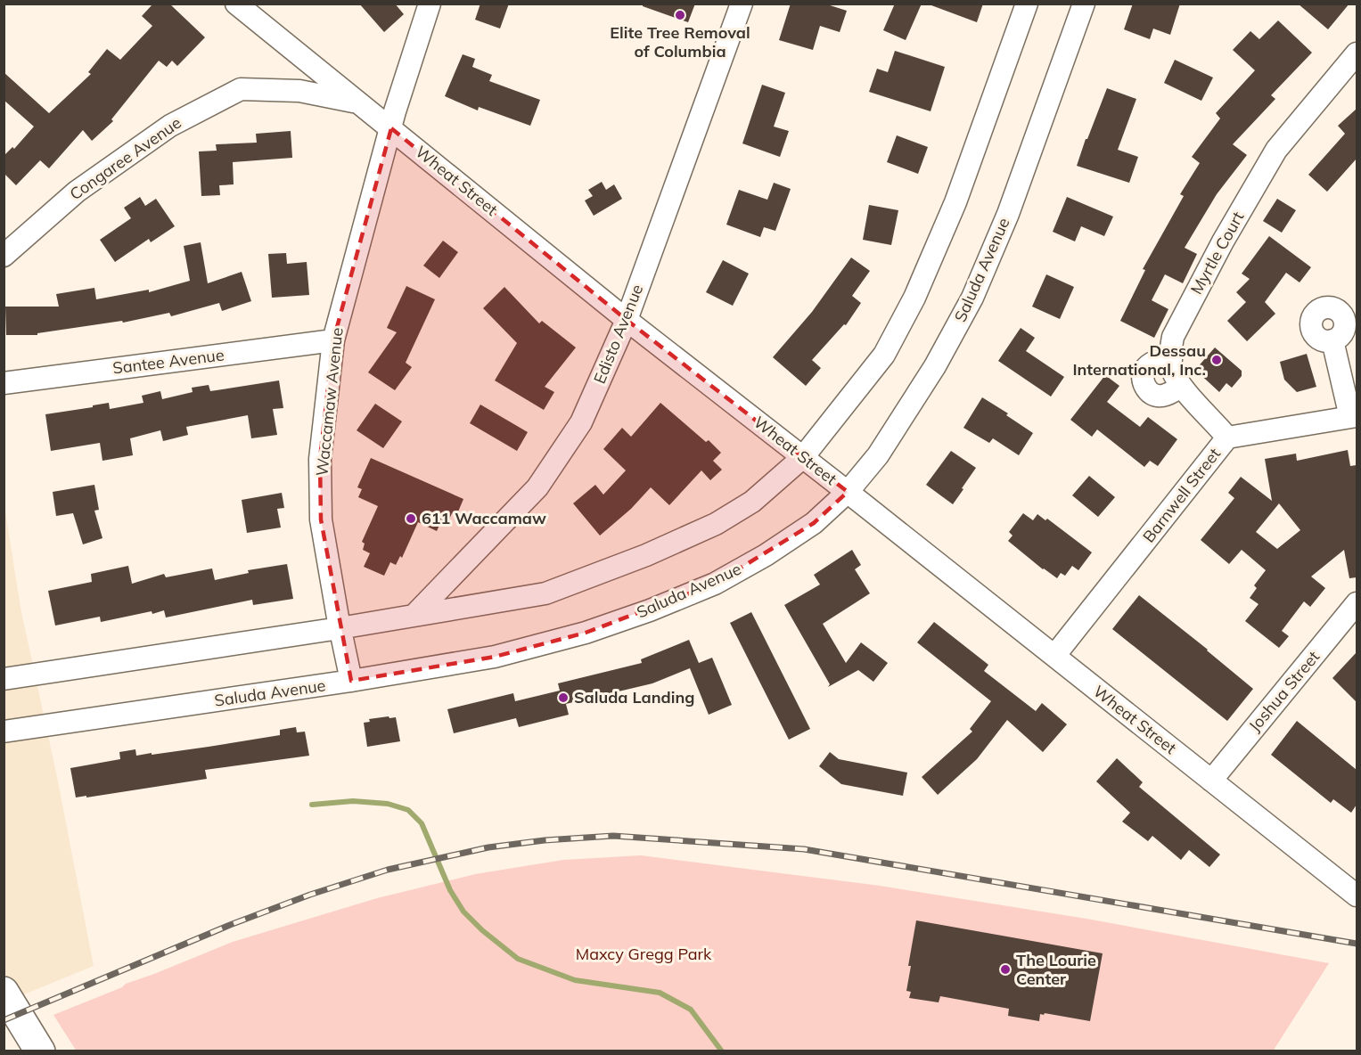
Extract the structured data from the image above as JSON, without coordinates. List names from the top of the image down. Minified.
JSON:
{"streets":{"street":["Congaree Avenue","Wheat Street","Myrtle Court","Saluda Avenue","Edisto Avenue","Santee Avenue","Waccamaw Avenue","Barnwell Street","Joshua Street"]},"crossings":[["Congaree Avenue","Wheat Street"],["Wheat Street","Saluda Avenue"],["Wheat Street","Edisto Avenue"],["Wheat Street","Waccamaw Avenue"],["Wheat Street","Barnwell Street"],["Wheat Street","Joshua Street"],["Myrtle Court","Barnwell Street"],["Saluda Avenue","Waccamaw Avenue"],["Santee Avenue","Waccamaw Avenue"]],"parks":["Maxcy Gregg Park"],"places":["Elite Tree Removal of Columbia","Dessau International, Inc.","611 Waccamaw","Saluda Landing","The Lourie Center"]}
